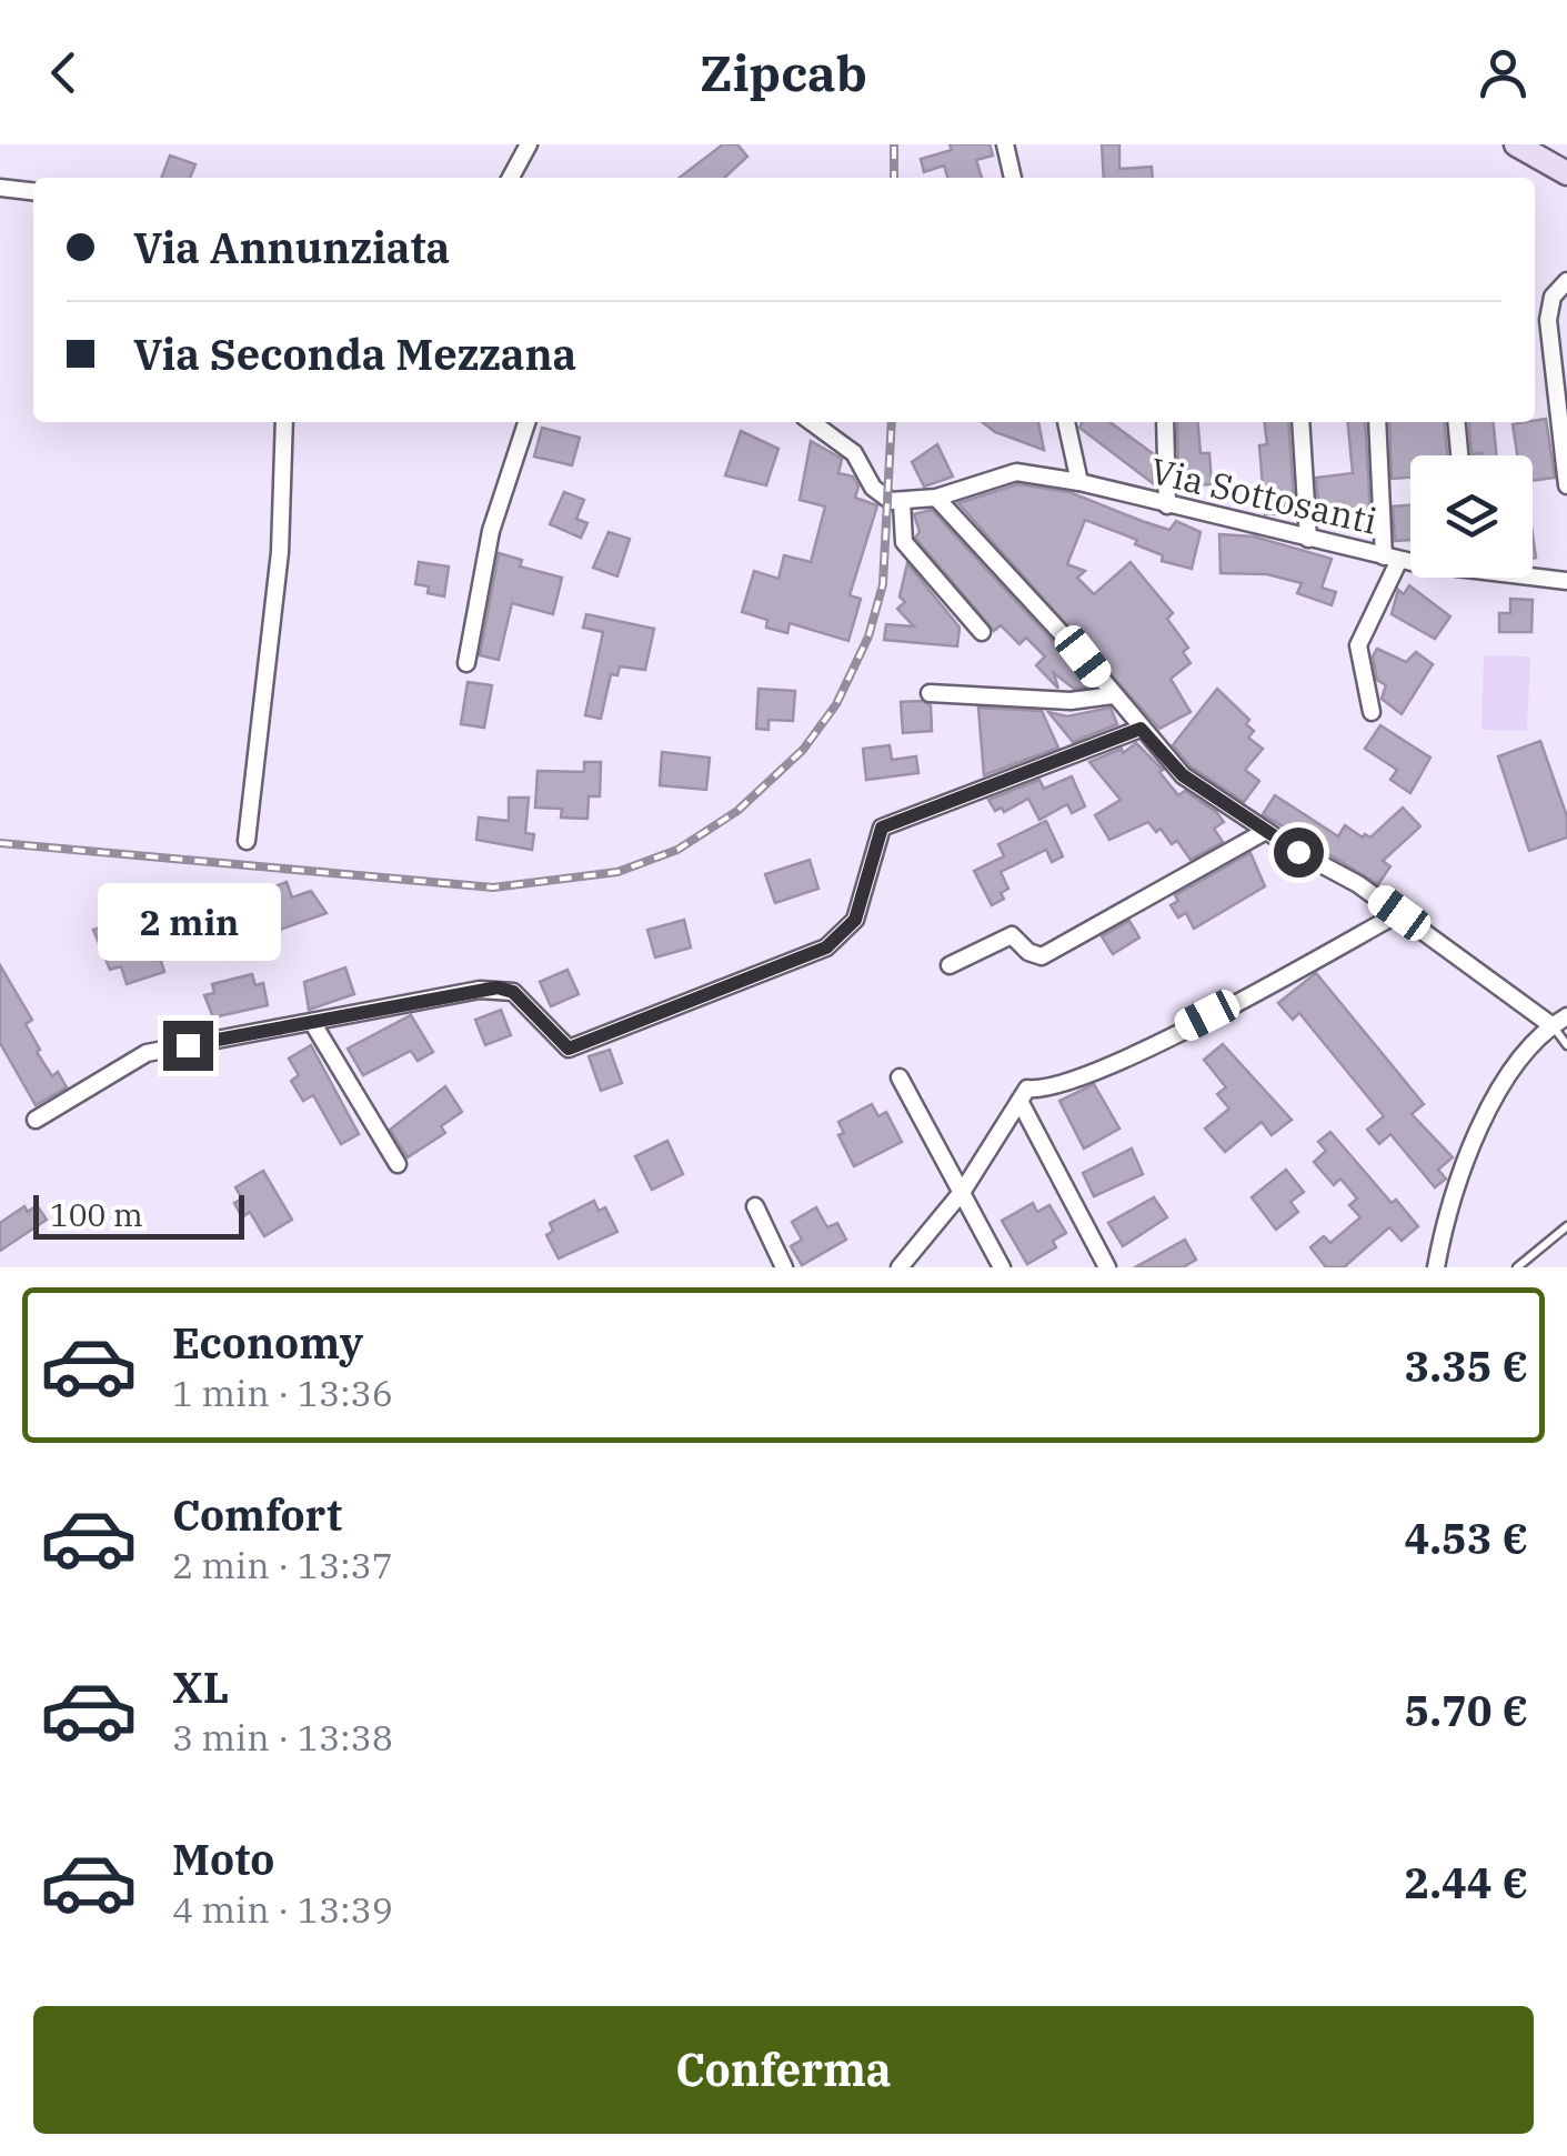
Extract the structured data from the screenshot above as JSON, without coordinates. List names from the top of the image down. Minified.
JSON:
{"streets":{"street":["Via Sottosanti"]},"scale_bar":"100 m","page":{"header":"Zipcab","banner":["Via Annunziata","Via Seconda Mezzana"],"bubble":"2 min","scale":"100 m","list":[{"name":"Economy","note":"1 min · 13:36","value":"3.35 €"},{"name":"Comfort","note":"2 min · 13:37","value":"4.53 €"},{"name":"XL","note":"3 min · 13:38","value":"5.70 €"},{"name":"Moto","note":"4 min · 13:39","value":"2.44 €"}],"buttons":"Conferma"}}
